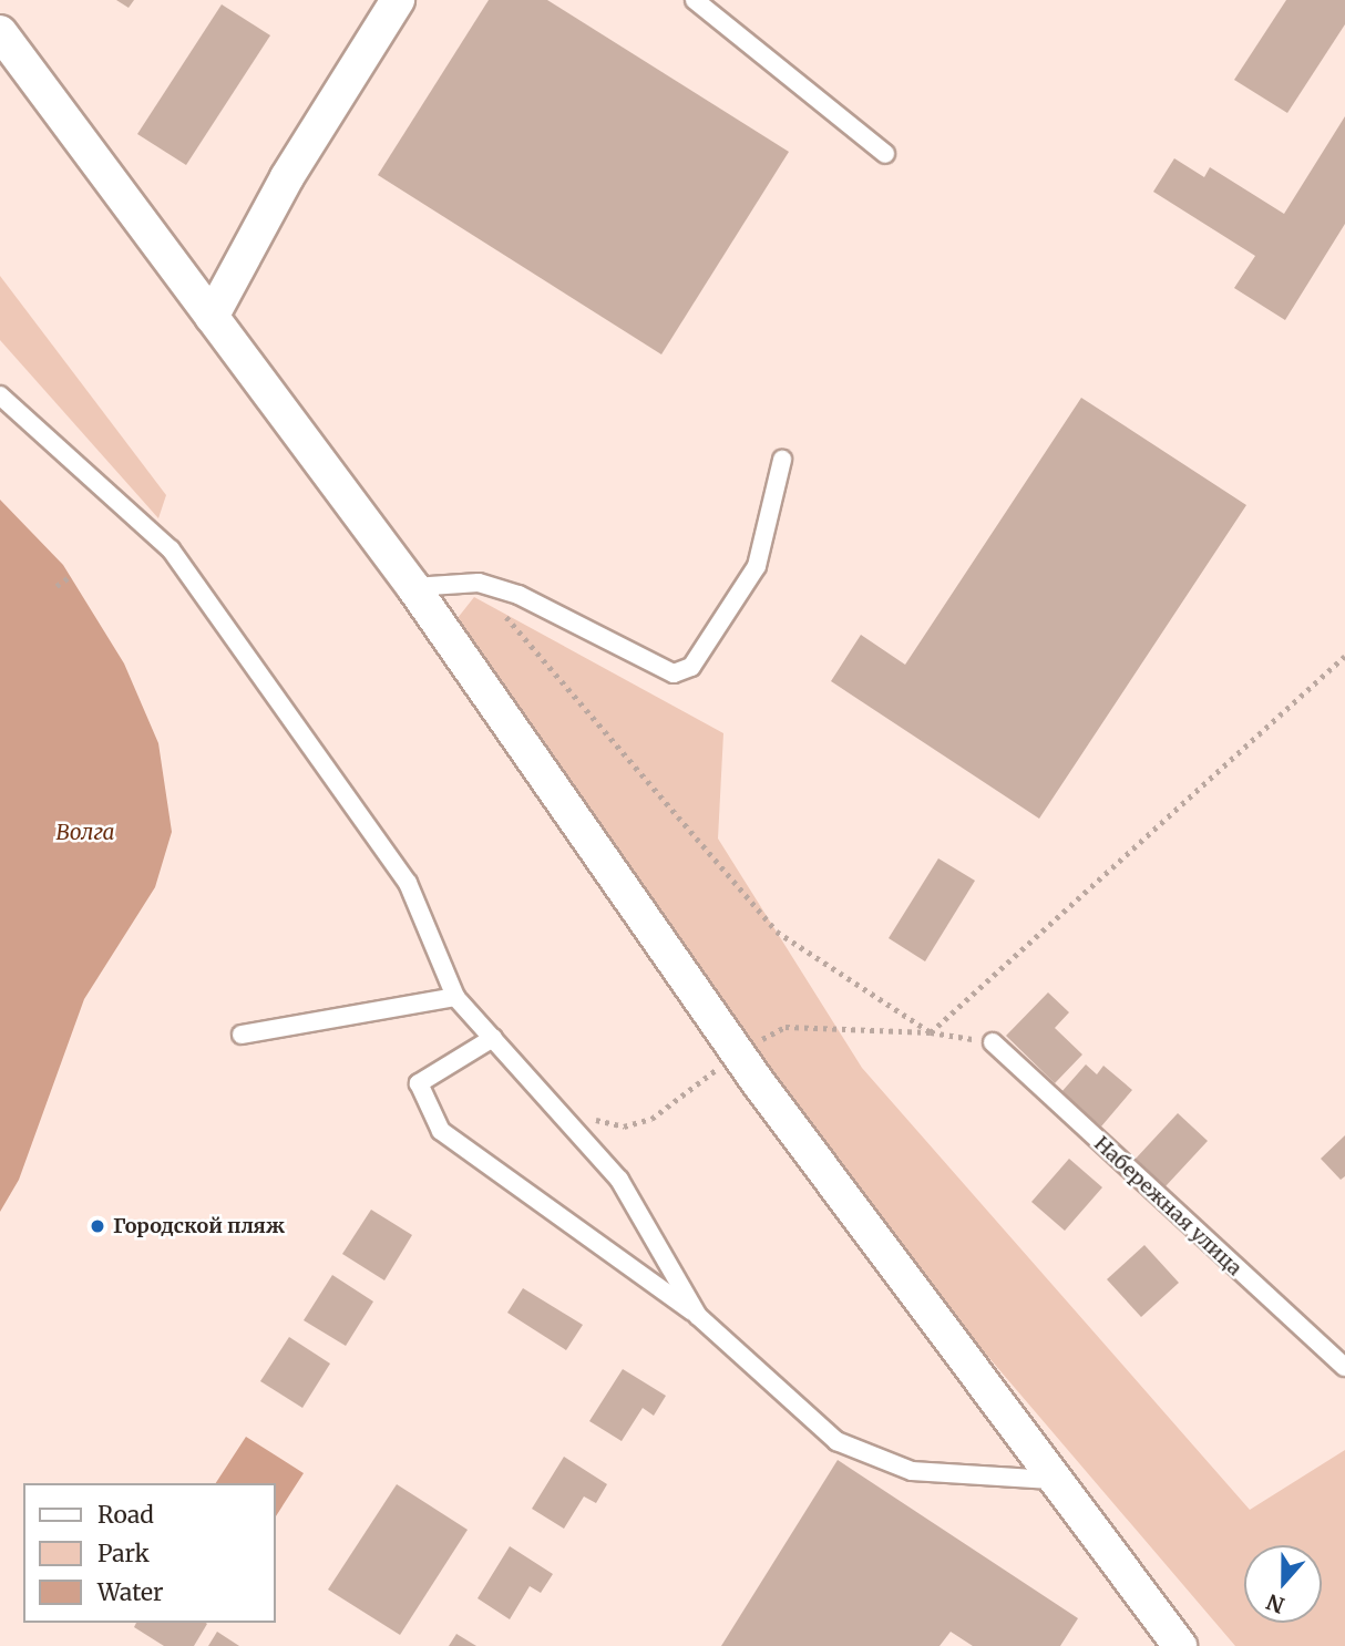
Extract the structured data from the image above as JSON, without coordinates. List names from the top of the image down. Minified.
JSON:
{"streets":{"lane":["Набережная улица"]},"water":["Волга"],"places":["Городской пляж"],"legend":["Road","Park","Water"],"north":"bottom"}
